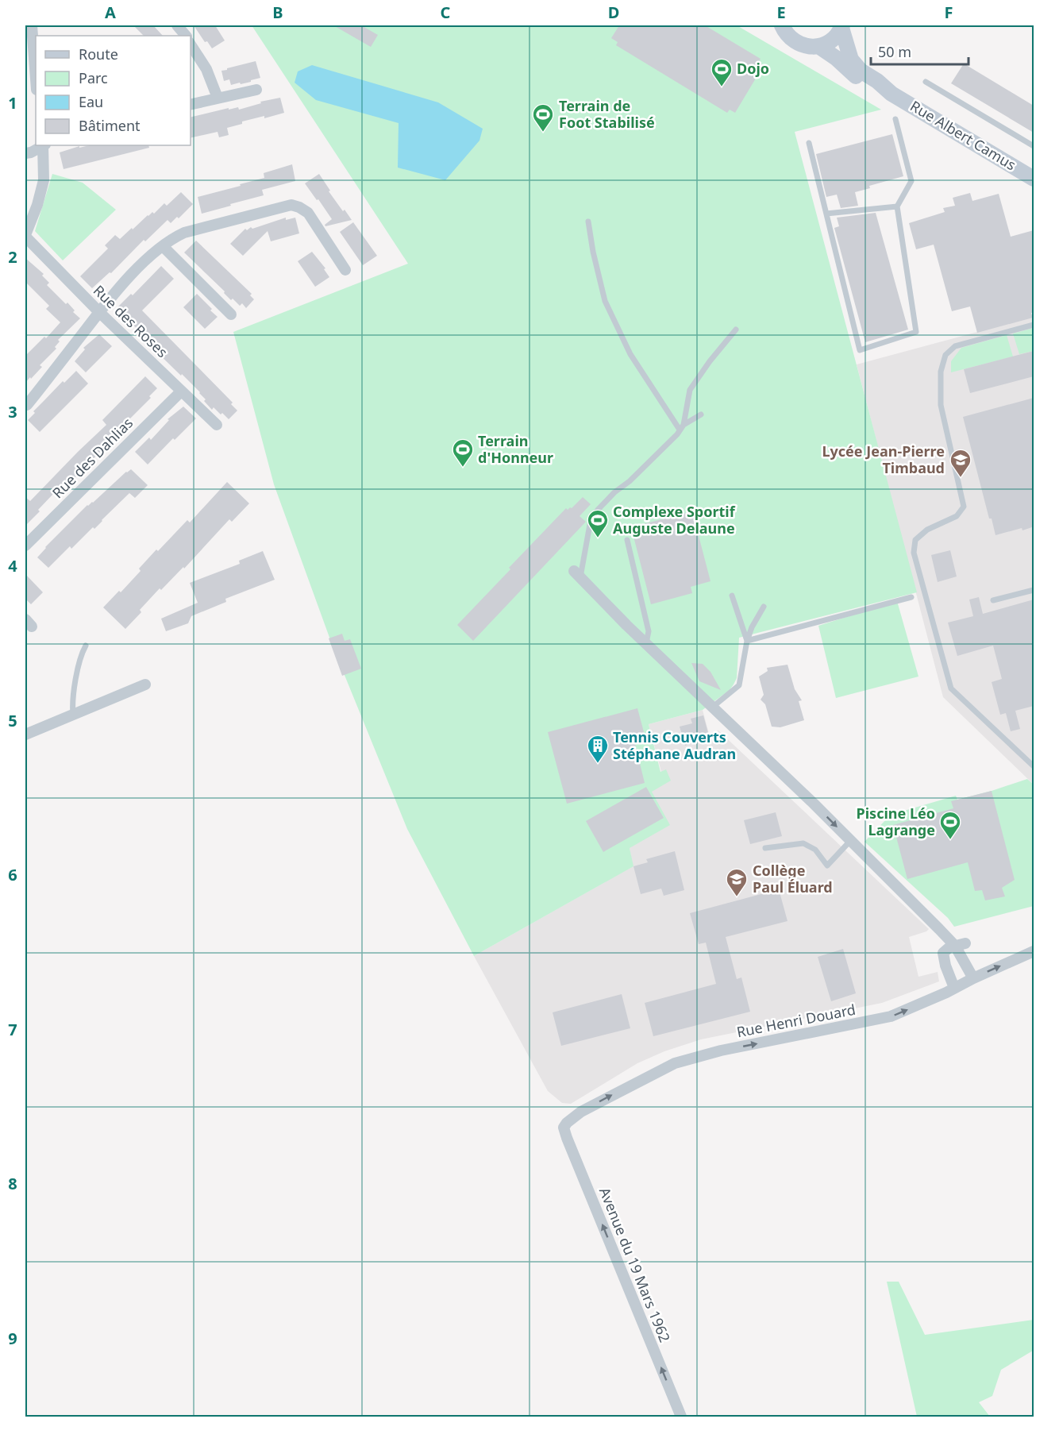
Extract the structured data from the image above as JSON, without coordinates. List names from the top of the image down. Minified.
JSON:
{"streets":{"main road":["Rue Albert Camus"],"street":["Rue des Roses","Rue des Dahlias","Rue Henri Douard","Avenue du 19 Mars 1962"]},"crossings":[["Rue des Roses","Rue des Dahlias"],["Rue Henri Douard","Avenue du 19 Mars 1962"]],"one_way":["Rue Henri Douard","Avenue du 19 Mars 1962"],"places":{"sports":["Dojo","Terrain de Foot Stabilisé","Terrain d'Honneur","Complexe Sportif Auguste Delaune","Piscine Léo Lagrange"],"school or university":["Lycée Jean-Pierre Timbaud","Collège Paul Éluard"],"building":["Tennis Couverts Stéphane Audran"]},"legend":["Route","Parc","Eau","Bâtiment"],"scale_bar":"50 m","grid":{"columns":["A","B","C","D","E","F"],"rows":["1","2","3","4","5","6","7","8","9"]}}
